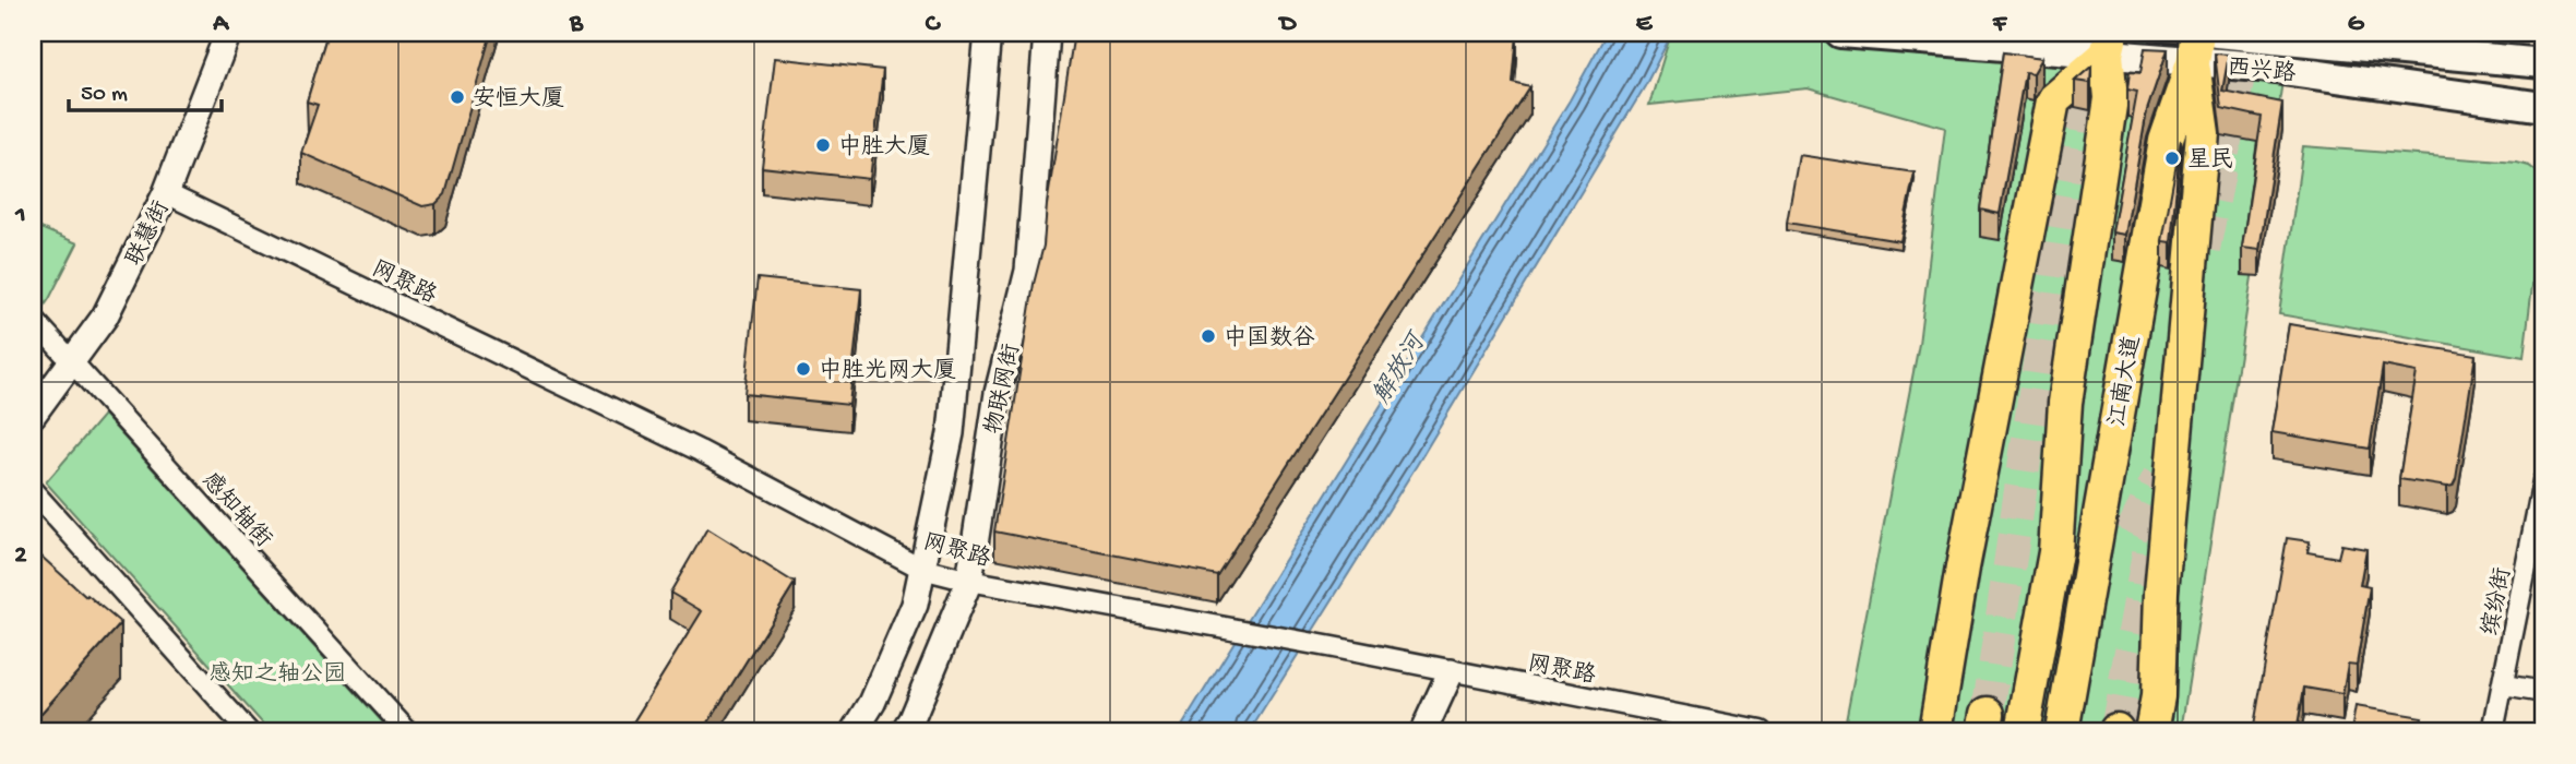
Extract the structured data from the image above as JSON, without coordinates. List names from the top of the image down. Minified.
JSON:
{"streets":{"main road":["西兴路","江南大道"],"street":["联慧街","网聚路","物联网街","感知轴街","缤纷街"]},"crossings":[["西兴路","江南大道"],["联慧街","网聚路"],["联慧街","感知轴街"],["网聚路","物联网街"]],"water":["解放河"],"parks":["感知之轴公园"],"places":["安恒大厦","中胜大厦","星民","中国数谷","中胜光网大厦"],"scale_bar":"50 m","grid":{"columns":["A","B","C","D","E","F","G"],"rows":["1","2"]}}
